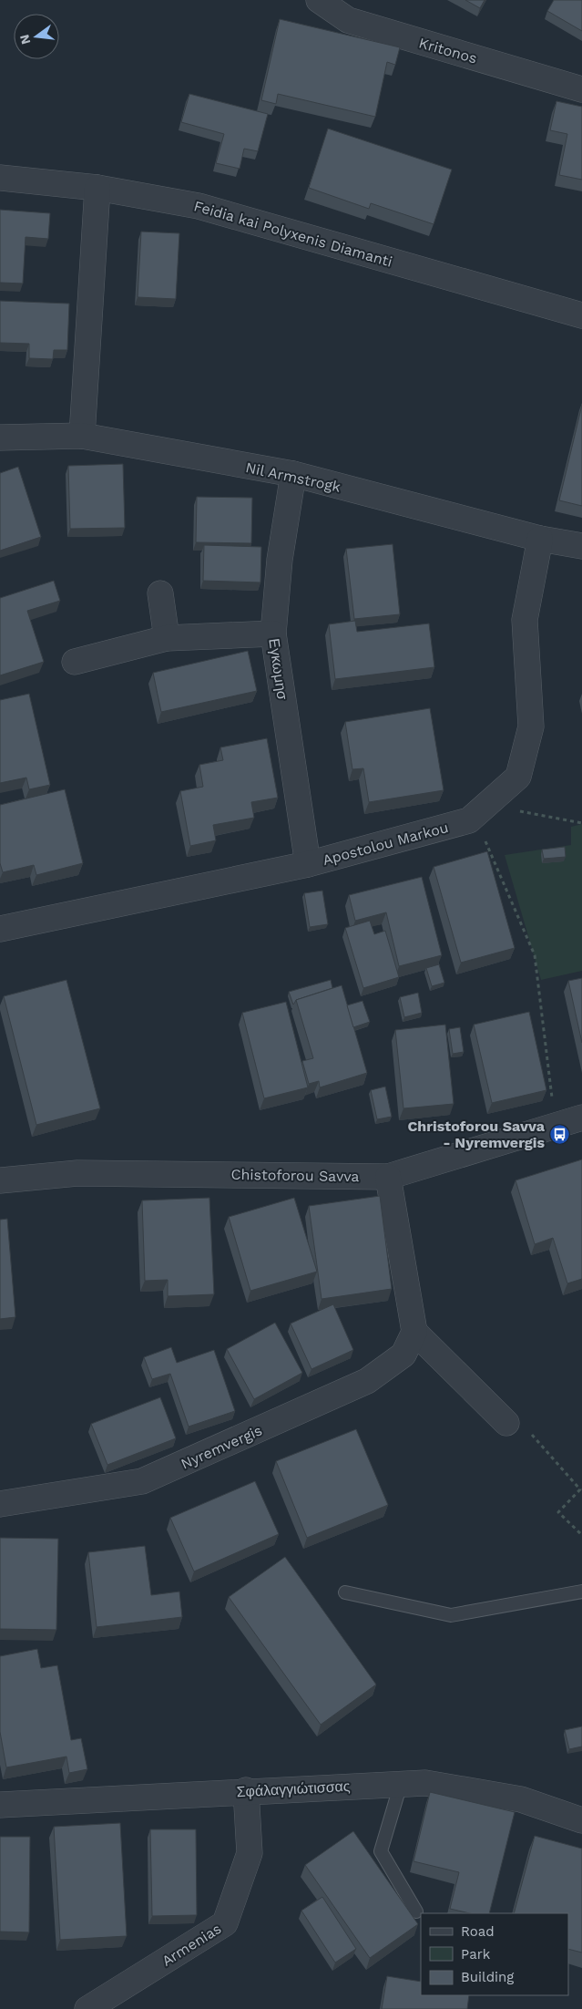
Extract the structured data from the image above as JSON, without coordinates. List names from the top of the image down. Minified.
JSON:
{"streets":{"street":["Kritonos","Feidia kai Polyxenis Diamanti","Nil Armstrogk","Εγκωμησ","Apostolou Markou","Chistoforou Savva","Nyremvergis","Σφάλαγγιώτισσας","Armenias"]},"crossings":[["Nil Armstrogk","Εγκωμησ"],["Nil Armstrogk","Apostolou Markou"],["Εγκωμησ","Apostolou Markou"],["Σφάλαγγιώτισσας","Armenias"]],"places":{"bus stop":["Christoforou Savva - Nyremvergis"]},"legend":["Road","Park","Building"],"north":"left"}
